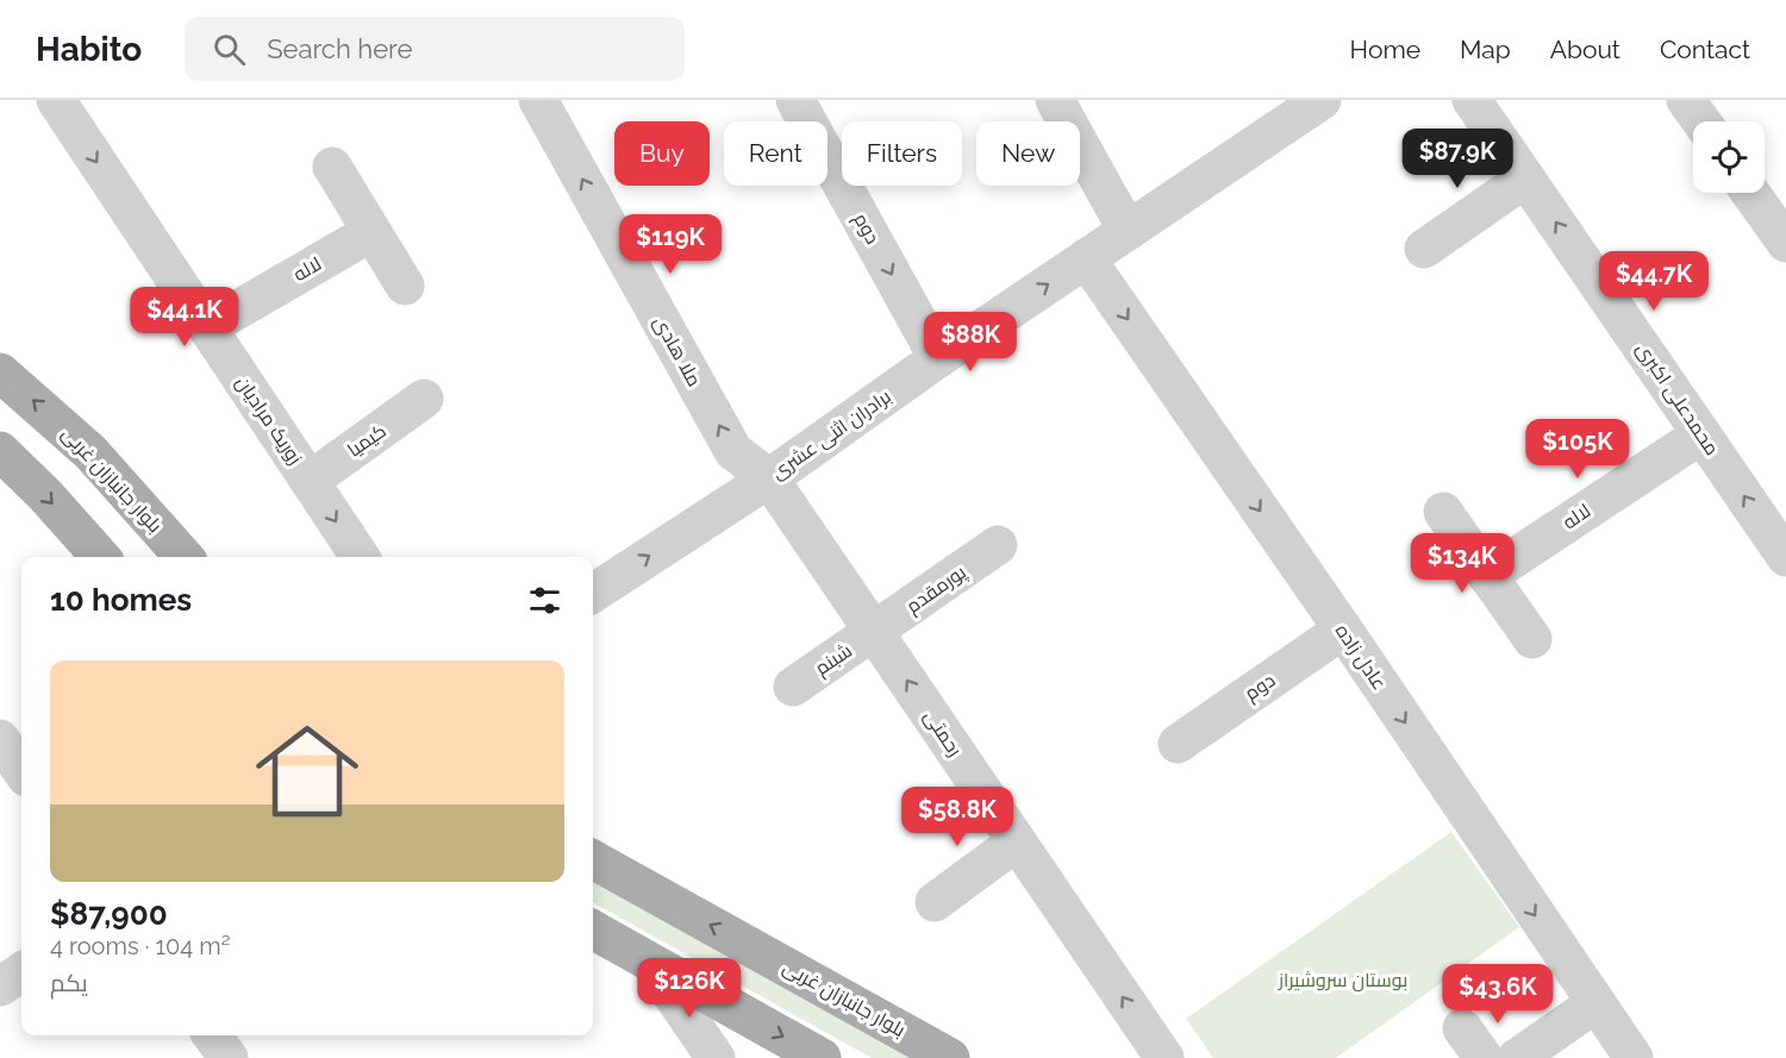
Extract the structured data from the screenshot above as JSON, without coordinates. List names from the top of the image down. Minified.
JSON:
{"streets":{"main road":["بلوار جانبازان غربی"],"street":["دوم","لاله","ملا هادی","محمدعلی اکبری","زوریک مرادیان","برادران اثنی عشری","کیمیا","پورمقدم","عادل زاده","شبنم","رحمتی"]},"crossings":[["دوم","برادران اثنی عشری"],["دوم","عادل زاده"],["لاله","محمدعلی اکبری"],["لاله","زوریک مرادیان"],["ملا هادی","برادران اثنی عشری"],["ملا هادی","رحمتی"],["زوریک مرادیان","کیمیا"],["برادران اثنی عشری","عادل زاده"],["برادران اثنی عشری","رحمتی"],["پورمقدم","شبنم"],["پورمقدم","رحمتی"],["شبنم","رحمتی"]],"one_way":["ملا هادی","زوریک مرادیان","برادران اثنی عشری","عادل زاده","رحمتی"],"parks":["بوستان سروشیراز"],"page":{"header":"Habito","search":"Search here","nav":["Home","Map","About","Contact"],"chip":["Buy","Rent","Filters","New"],"price":["$87.9K","$119K","$44.7K","$44.1K","$88K","$105K","$134K","$58.8K","$126K","$43.6K"],"heading":"10 homes","list":[{"name":"$87,900","note":"4 rooms · 104 m² · یکم"}]}}
